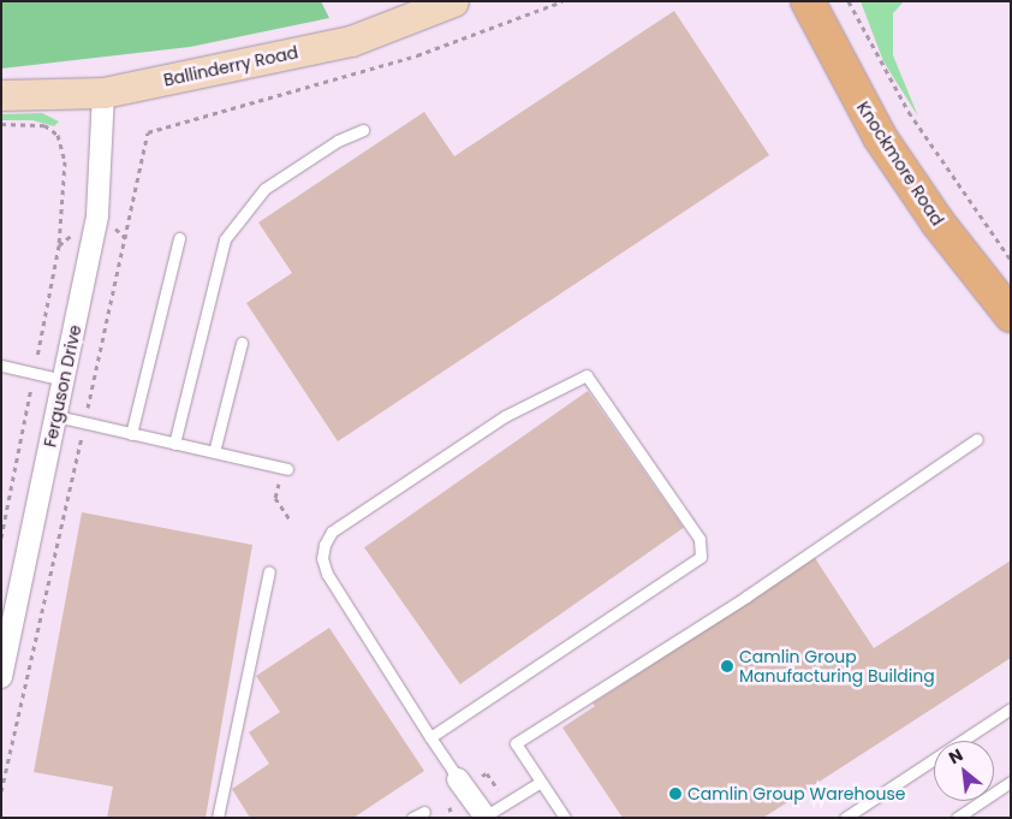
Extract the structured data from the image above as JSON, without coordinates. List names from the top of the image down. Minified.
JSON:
{"streets":{"main road":["Ballinderry Road","Knockmore Road"],"street":["Ferguson Drive"]},"crossings":[["Ballinderry Road","Ferguson Drive"]],"places":["Camlin Group Manufacturing Building","Camlin Group Warehouse"],"north":"top left"}
